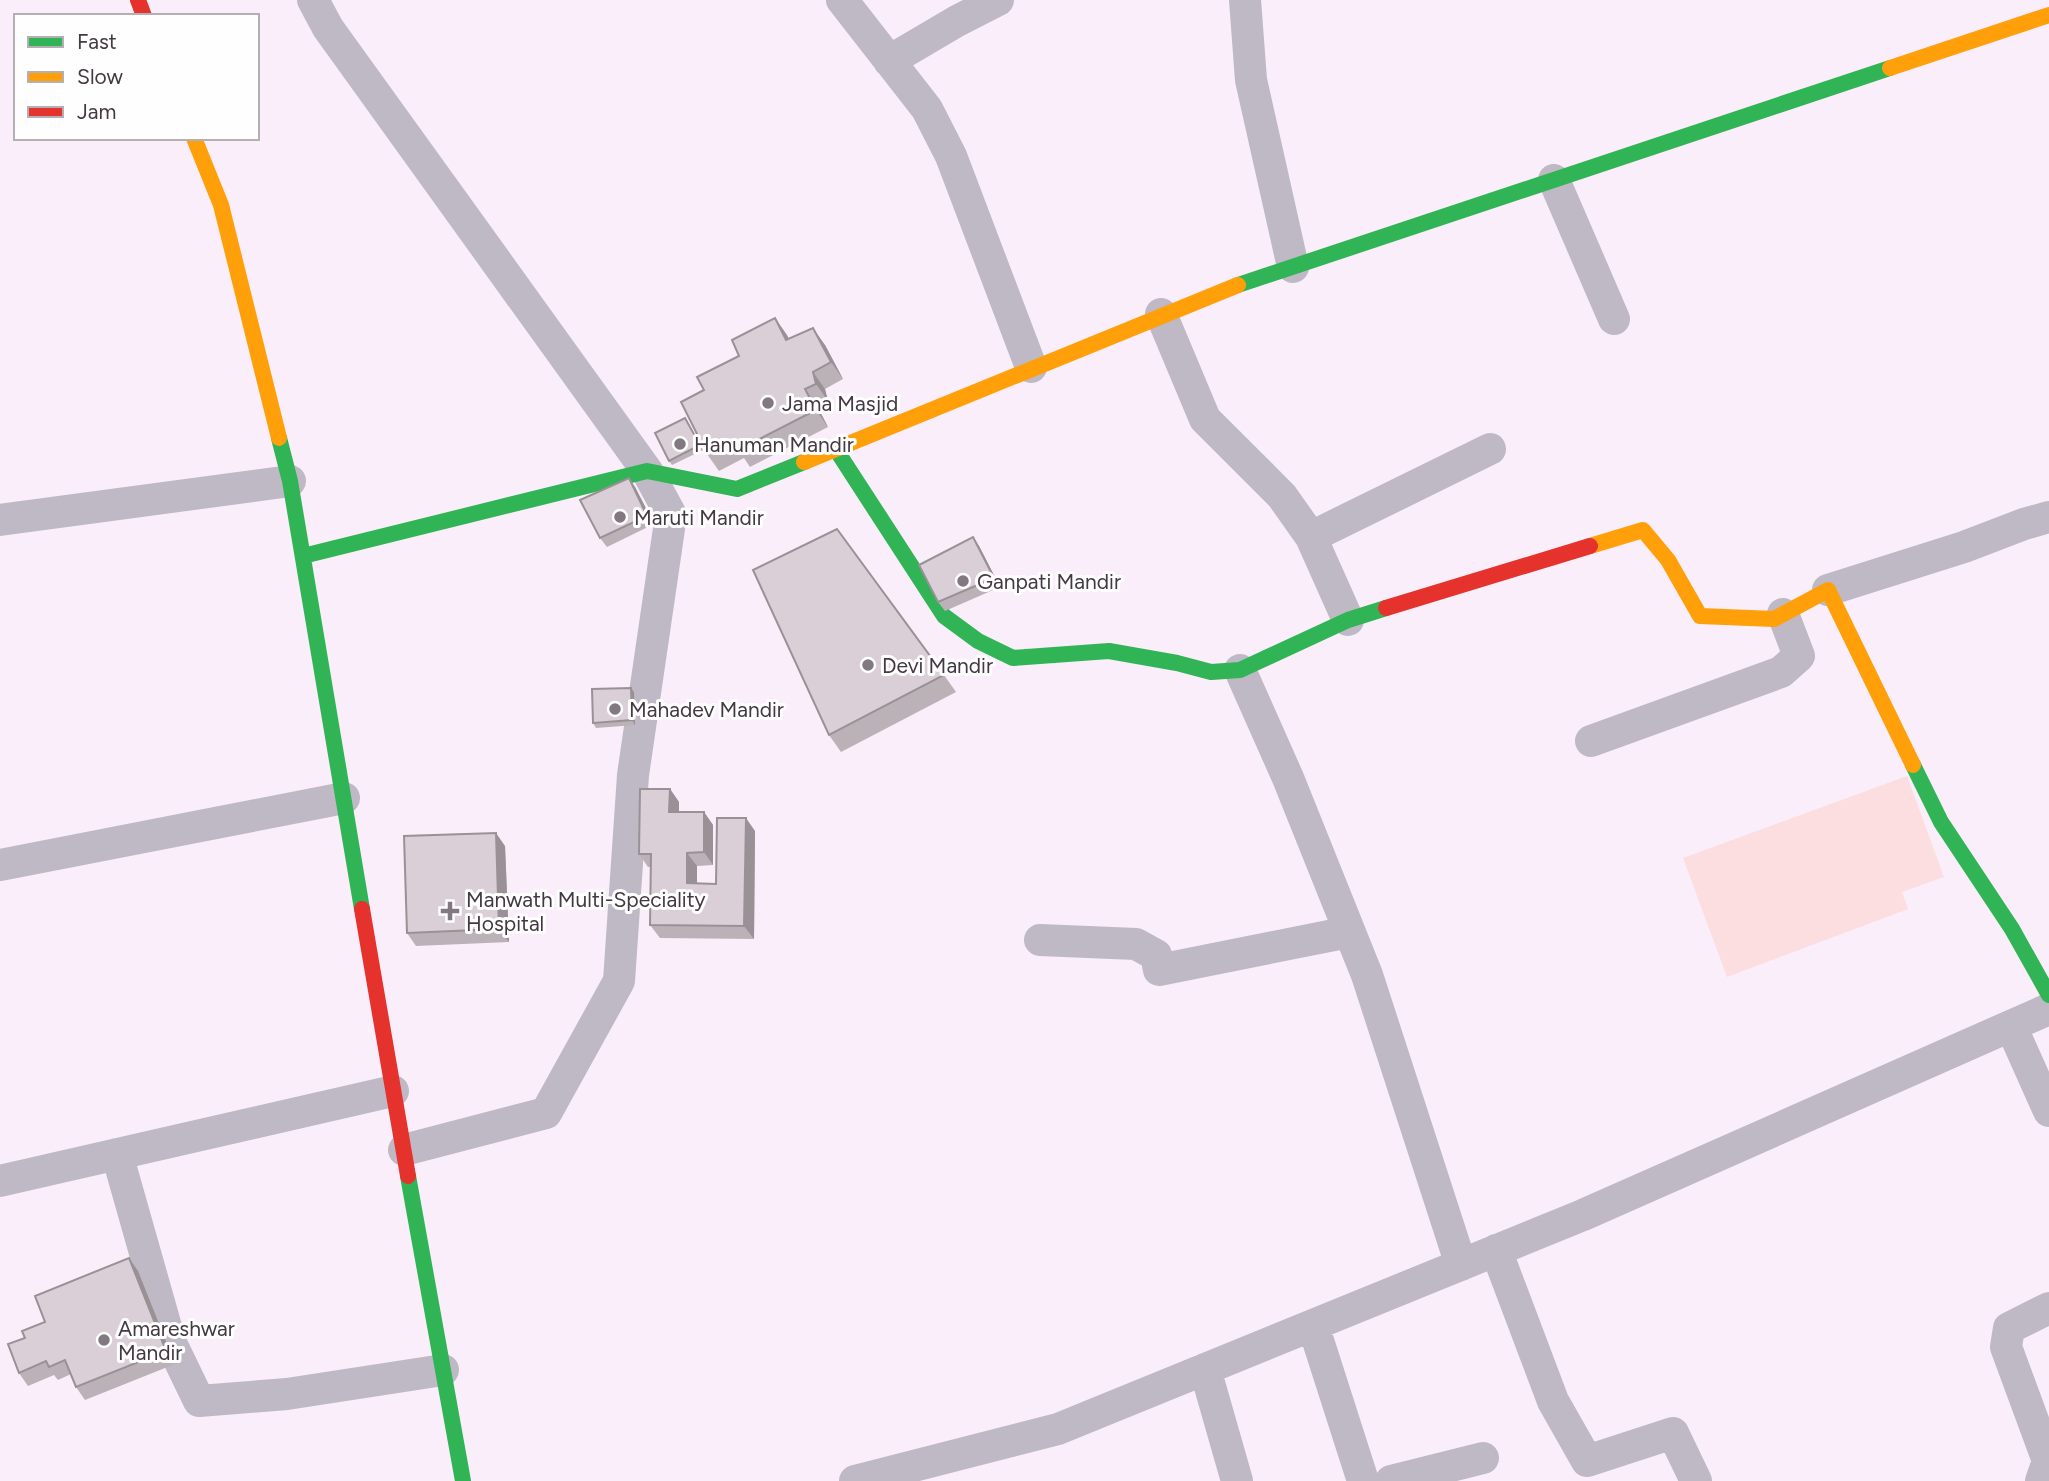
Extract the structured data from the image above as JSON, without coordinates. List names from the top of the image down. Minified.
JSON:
{"places":{"other":["Jama Masjid","Hanuman Mandir","Maruti Mandir","Ganpati Mandir","Devi Mandir","Mahadev Mandir","Amareshwar Mandir"],"health":["Manwath Multi-Speciality Hospital"]},"legend":["Fast","Slow","Jam"]}
